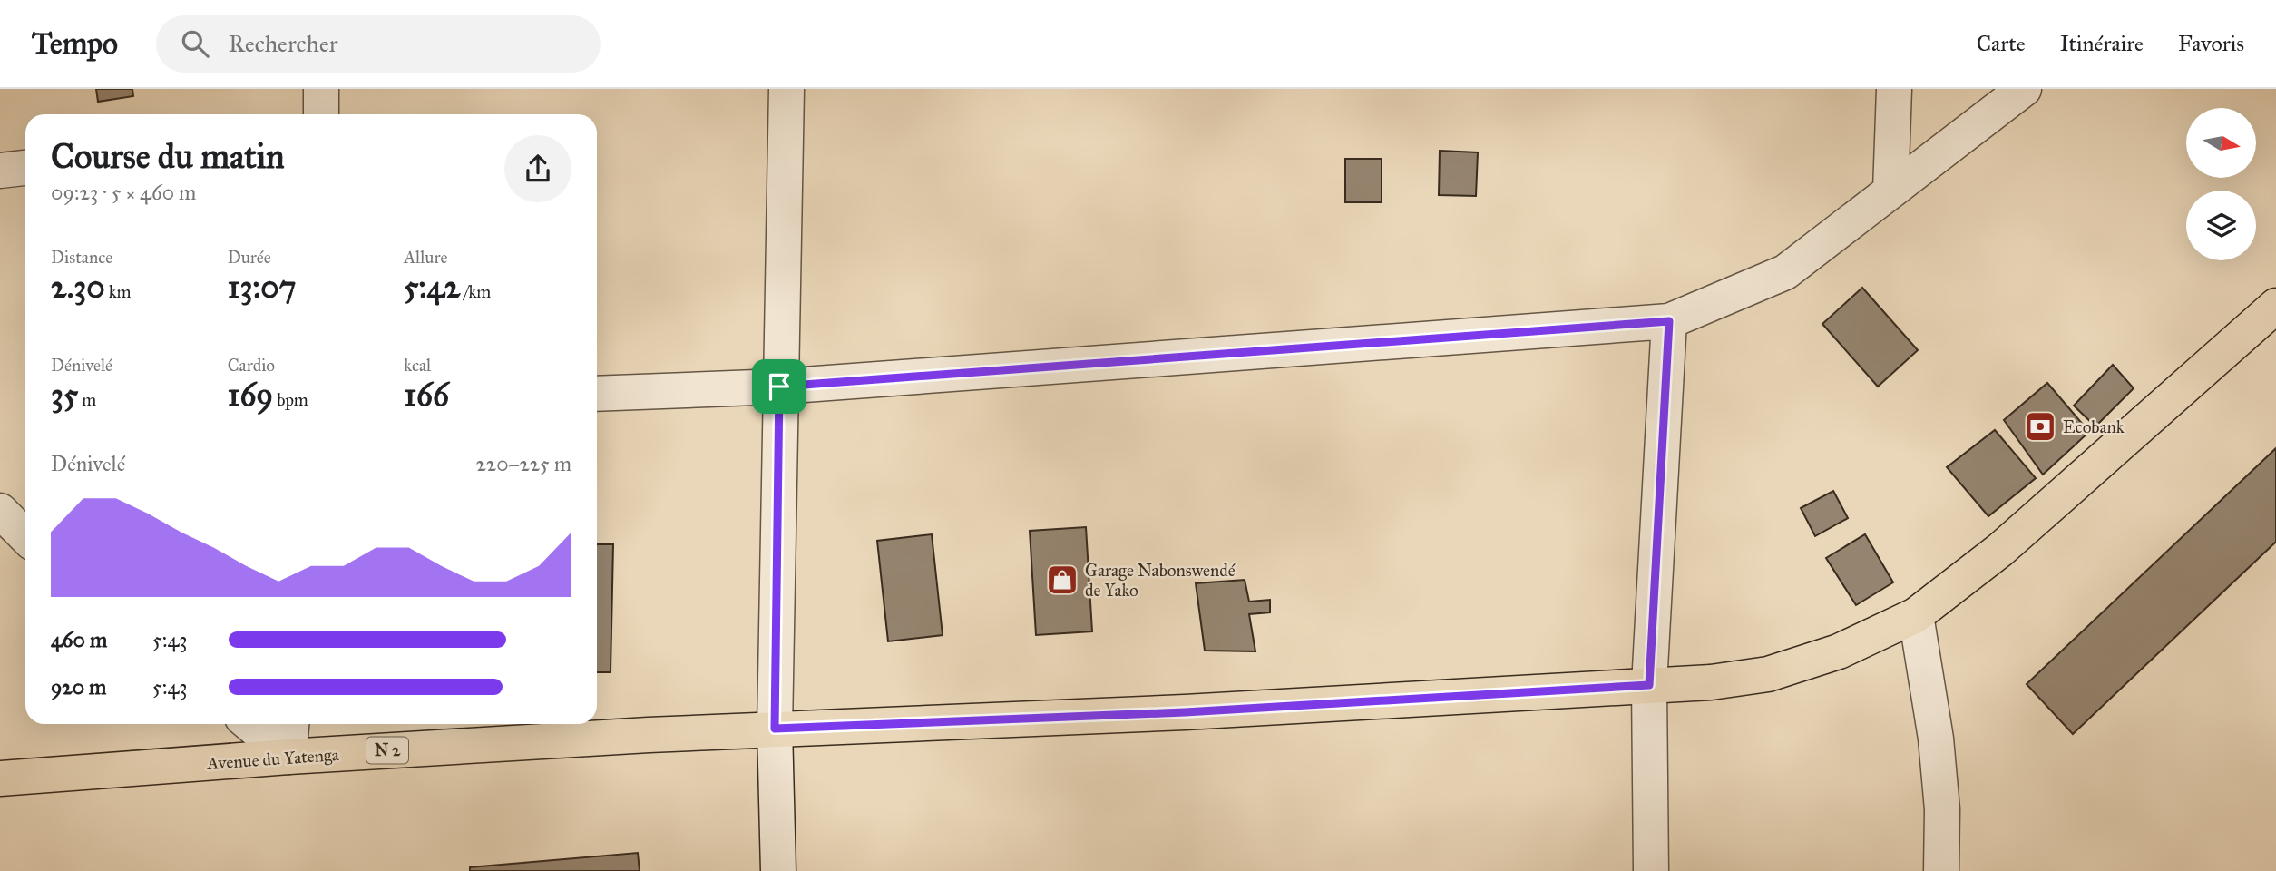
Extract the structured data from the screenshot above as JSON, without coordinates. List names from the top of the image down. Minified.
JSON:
{"streets":{"main road":["N 2","Avenue du Yatenga"]},"crossings":[["N 2","Avenue du Yatenga"]],"places":{"bank":["Ecobank"],"shop":["Garage Nabonswendé de Yako"]},"north":"right","page":{"header":"Tempo","search":"Rechercher","nav":["Carte","Itinéraire","Favoris"],"heading":["Course du matin","09:23 · 5 × 460 m"],"stats":[["Distance","2.30 km"],["Durée","13:07"],["Allure","5:42 /km"],["Dénivelé","35 m"],["Cardio","169 bpm"],["kcal","166"]],"chart":["Dénivelé","220–225 m"],"list":[{"name":"460 m","note":"5:43"},{"name":"920 m","note":"5:43"}]}}
